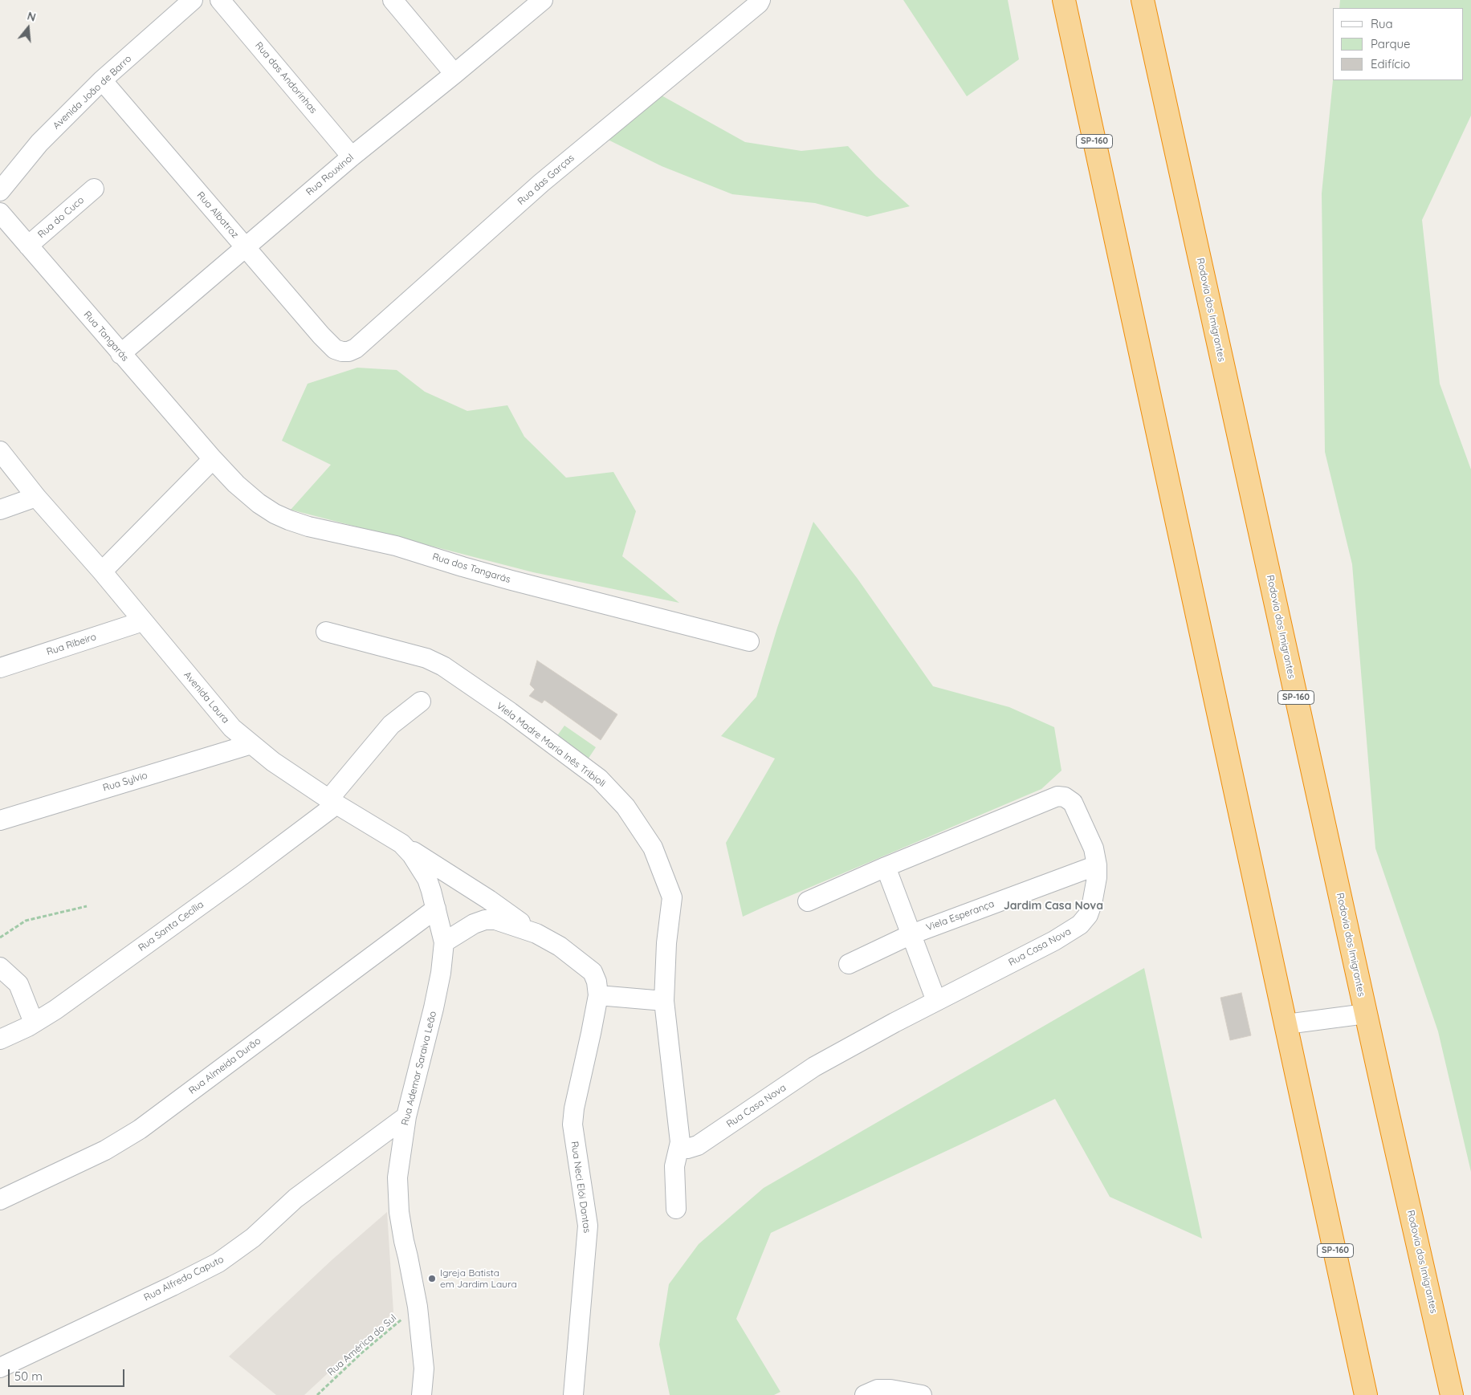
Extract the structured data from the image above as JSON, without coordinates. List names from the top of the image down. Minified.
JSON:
{"streets":{"highway":["SP-160","Rodovia dos Imigrantes"],"street":["Rua das Andorinhas","Avenida João de Barro","Rua Rouxinol","Rua das Garças","Rua Albatroz","Rua do Cuco","Rua Tangarás","Rua dos Tangarás","Rua Ribeiro","Avenida Laura","Viela Madre Maria Inês Tribioli","Rua Sylvio","Viela Esperança","Rua Santa Cecília","Rua Casa Nova","Rua Almeida Durão","Rua Ademar Saraiva Leão","Rua Neci Elói Dantas","Rua Alfredo Caputo"],"path":["Rua América do Sul"]},"crossings":[["Rua das Andorinhas","Rua Rouxinol"],["Avenida João de Barro","Rua Albatroz"],["Rua Rouxinol","Rua Albatroz"],["Rua Rouxinol","Rua Tangarás"],["Rua das Garças","Rua Albatroz"],["Rua do Cuco","Rua Tangarás"],["Rua Tangarás","Rua dos Tangarás"],["Rua Ribeiro","Avenida Laura"],["Avenida Laura","Rua Sylvio"],["Avenida Laura","Rua Santa Cecília"],["Avenida Laura","Rua Almeida Durão"],["Avenida Laura","Rua Ademar Saraiva Leão"],["Viela Madre Maria Inês Tribioli","Rua Casa Nova"],["Viela Esperança","Rua Casa Nova"],["Rua Almeida Durão","Rua Ademar Saraiva Leão"],["Rua Ademar Saraiva Leão","Rua Alfredo Caputo"],["Rua Ademar Saraiva Leão","Rua América do Sul"]],"districts":["Jardim Casa Nova"],"places":["Igreja Batista em Jardim Laura"],"legend":["Rua","Parque","Edifício"],"scale_bar":"50 m","north":"top"}
